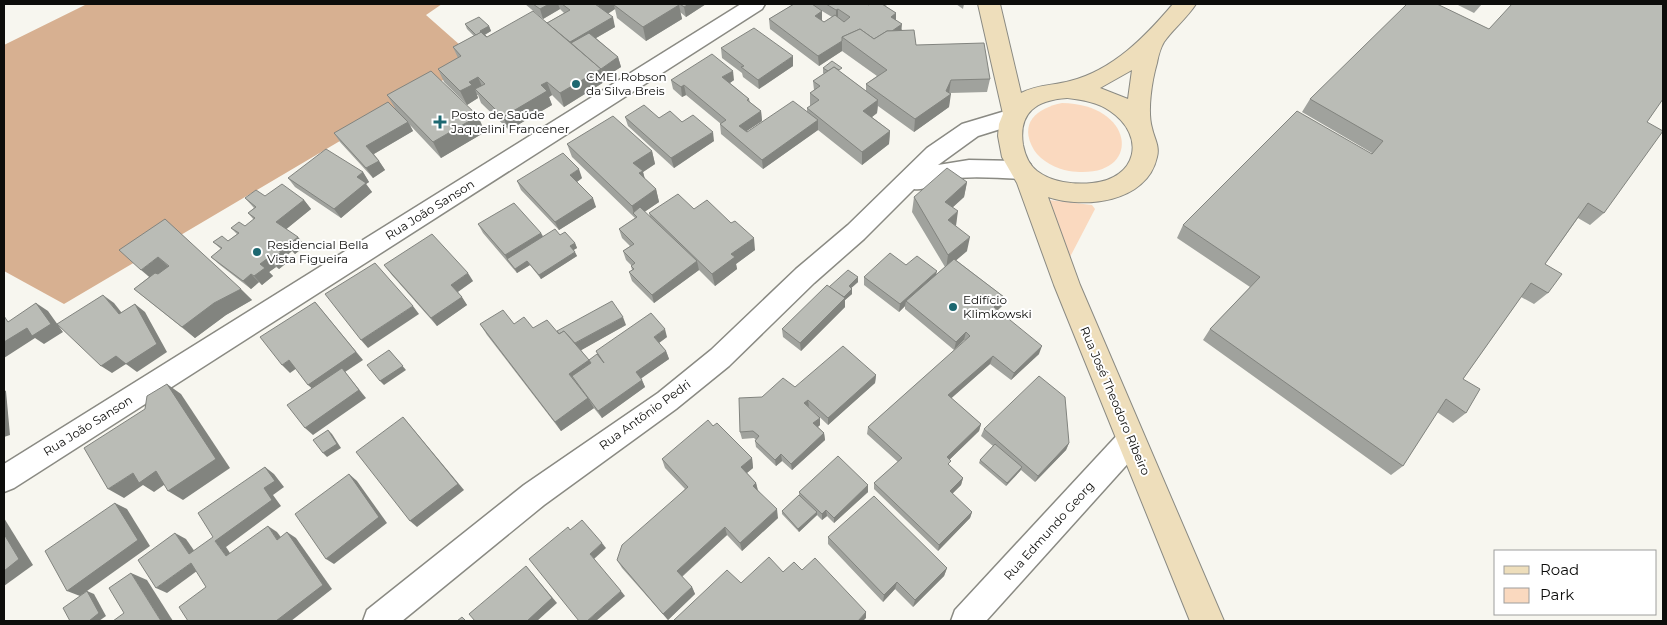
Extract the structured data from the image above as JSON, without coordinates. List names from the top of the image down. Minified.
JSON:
{"streets":{"main road":["Rua José Theodoro Ribeiro"],"street":["Rua João Sanson","Rua Antônio Pedri","Rua Edmundo Georg"]},"crossings":[["Rua José Theodoro Ribeiro","Rua Antônio Pedri"],["Rua José Theodoro Ribeiro","Rua Edmundo Georg"]],"places":{"other":["CMEI Robson da Silva Breis","Residencial Bella Vista Figueira","Edifício Klimkowski"],"health":["Posto de Saúde Jaquelini Francener"]},"legend":["Road","Park"]}
